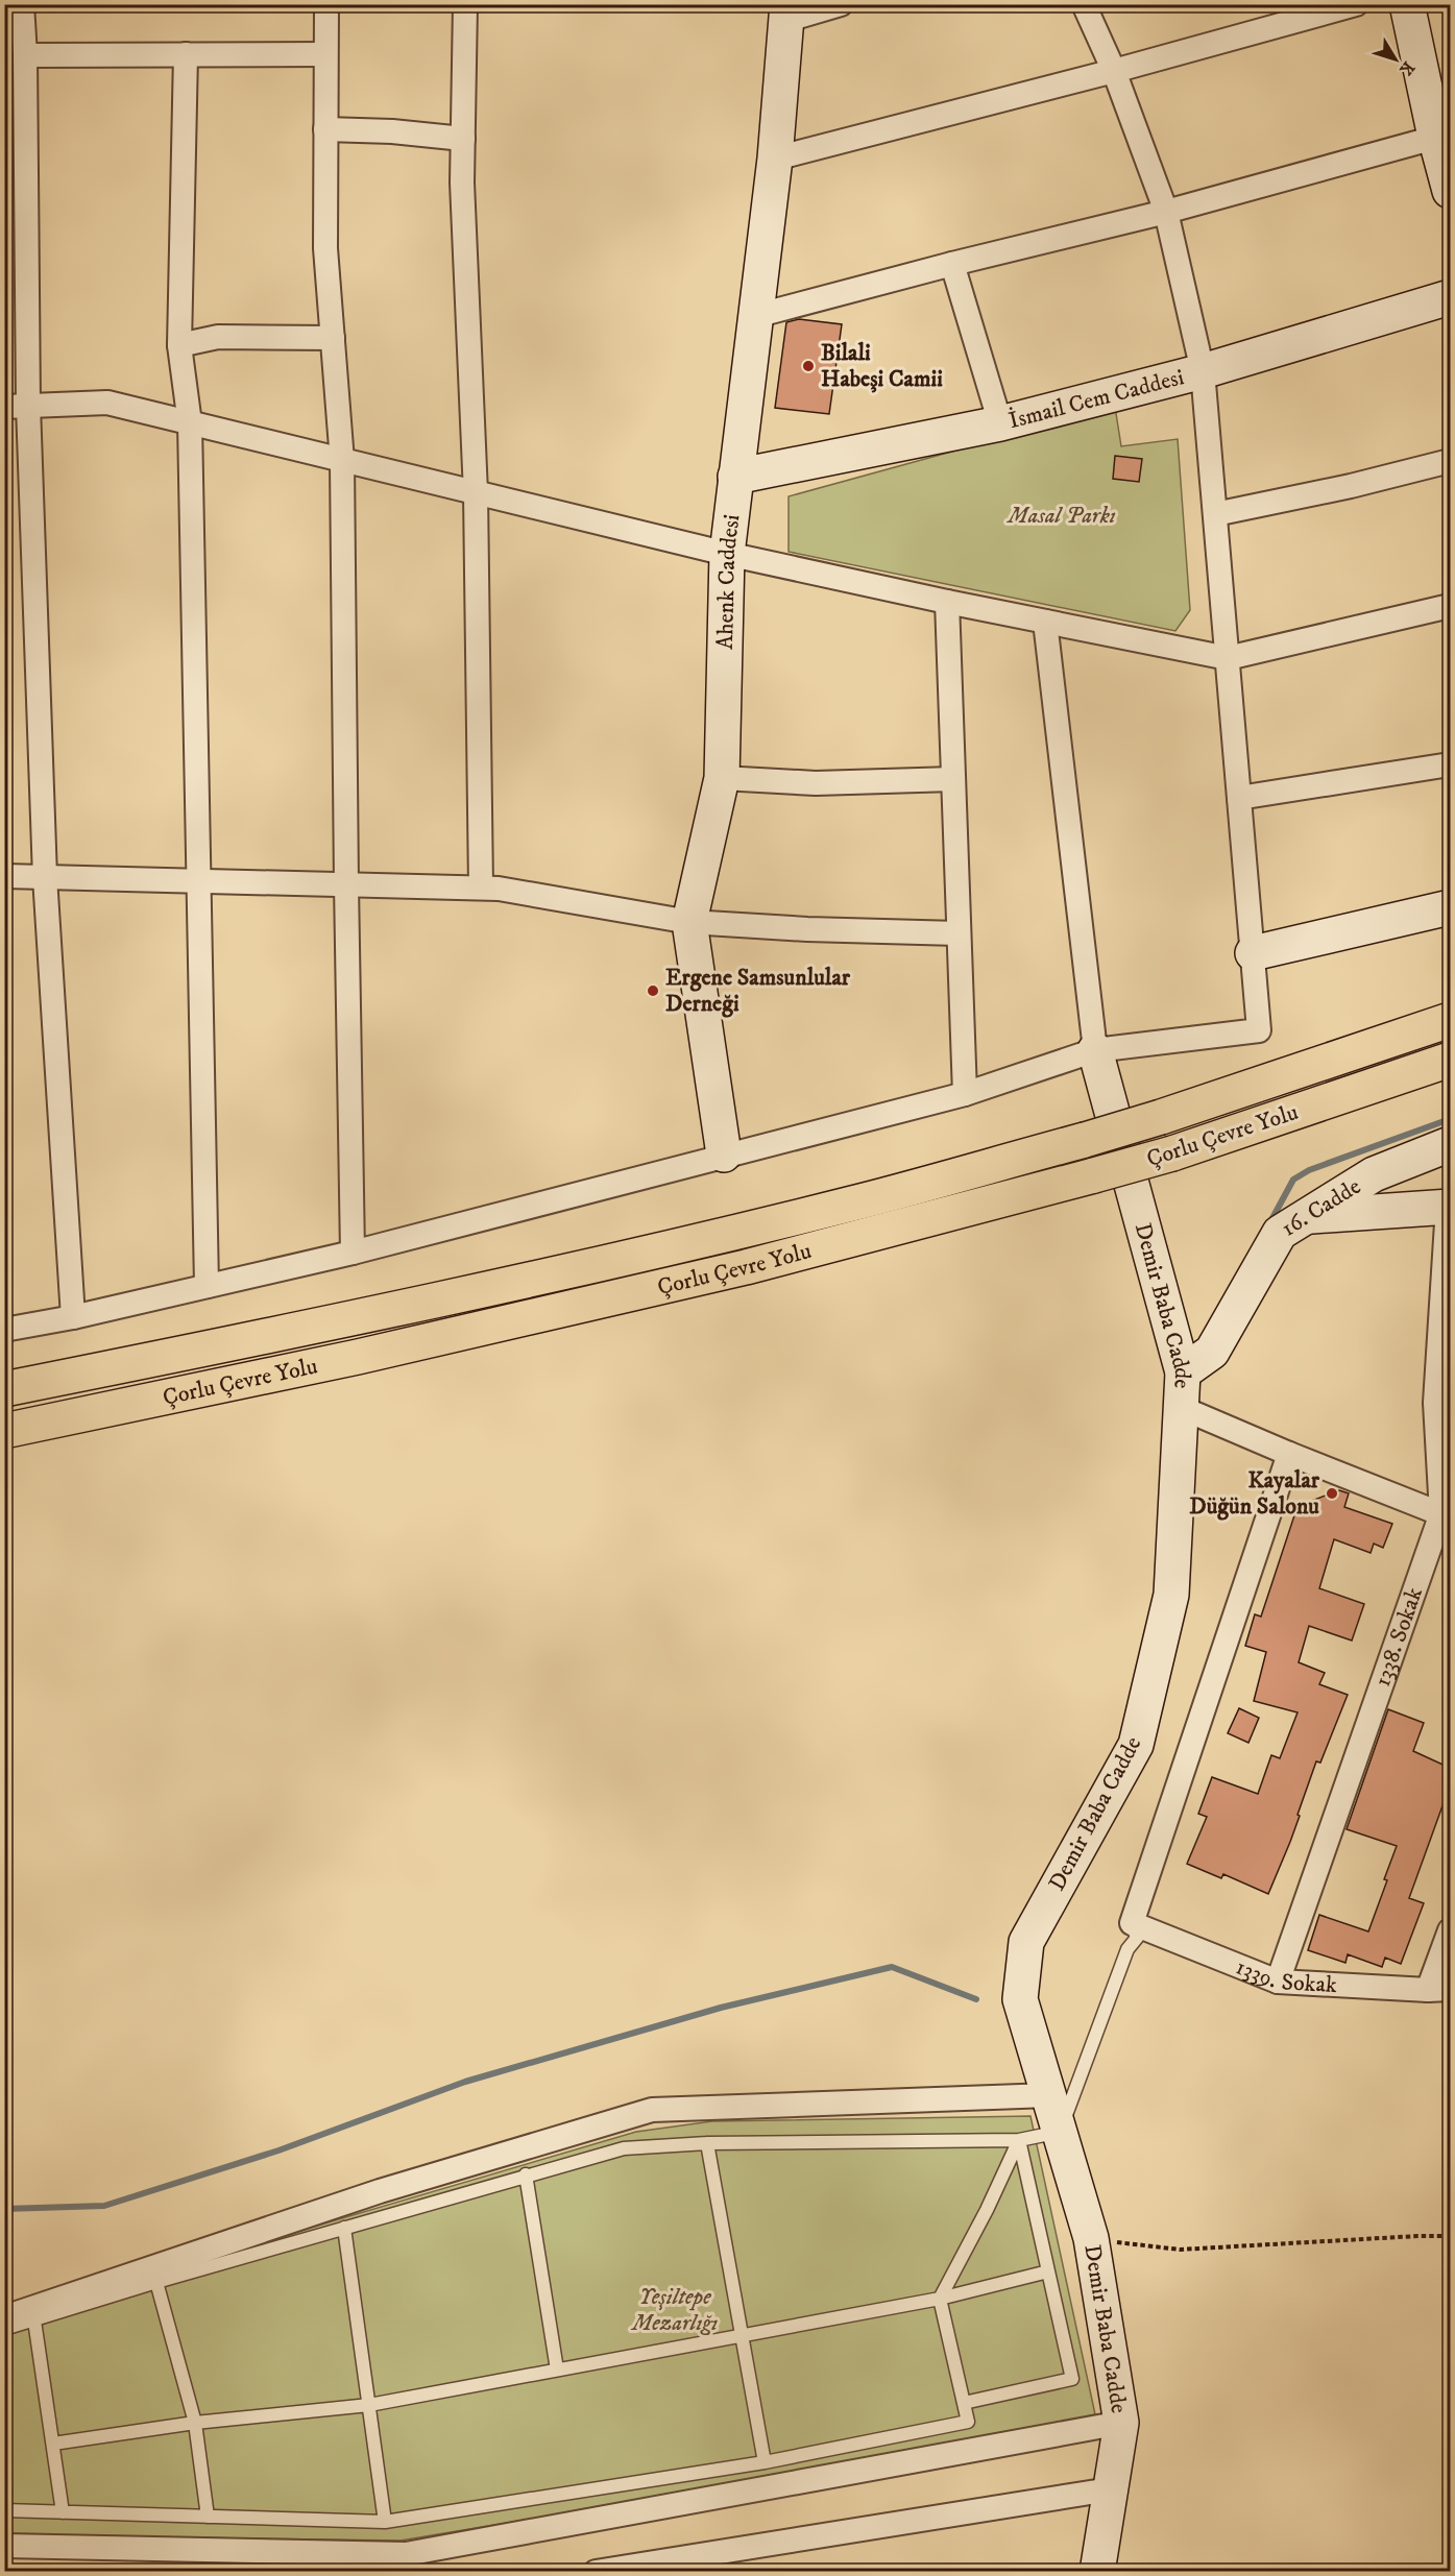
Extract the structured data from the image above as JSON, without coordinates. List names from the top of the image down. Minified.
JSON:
{"streets":{"highway":["Çorlu Çevre Yolu"],"street":["İsmail Cem Caddesi","Ahenk Caddesi","16. Cadde","Demir Baba Cadde","1338. Sokak","1339. Sokak"]},"crossings":[["İsmail Cem Caddesi","Ahenk Caddesi"],["16. Cadde","Demir Baba Cadde"],["1338. Sokak","1339. Sokak"]],"parks":["Masal Parkı","Yeşiltepe Mezarlığı"],"places":["Bilali Habeşi Camii","Ergene Samsunlular Derneği","Kayalar Düğün Salonu"],"north":"bottom right"}
